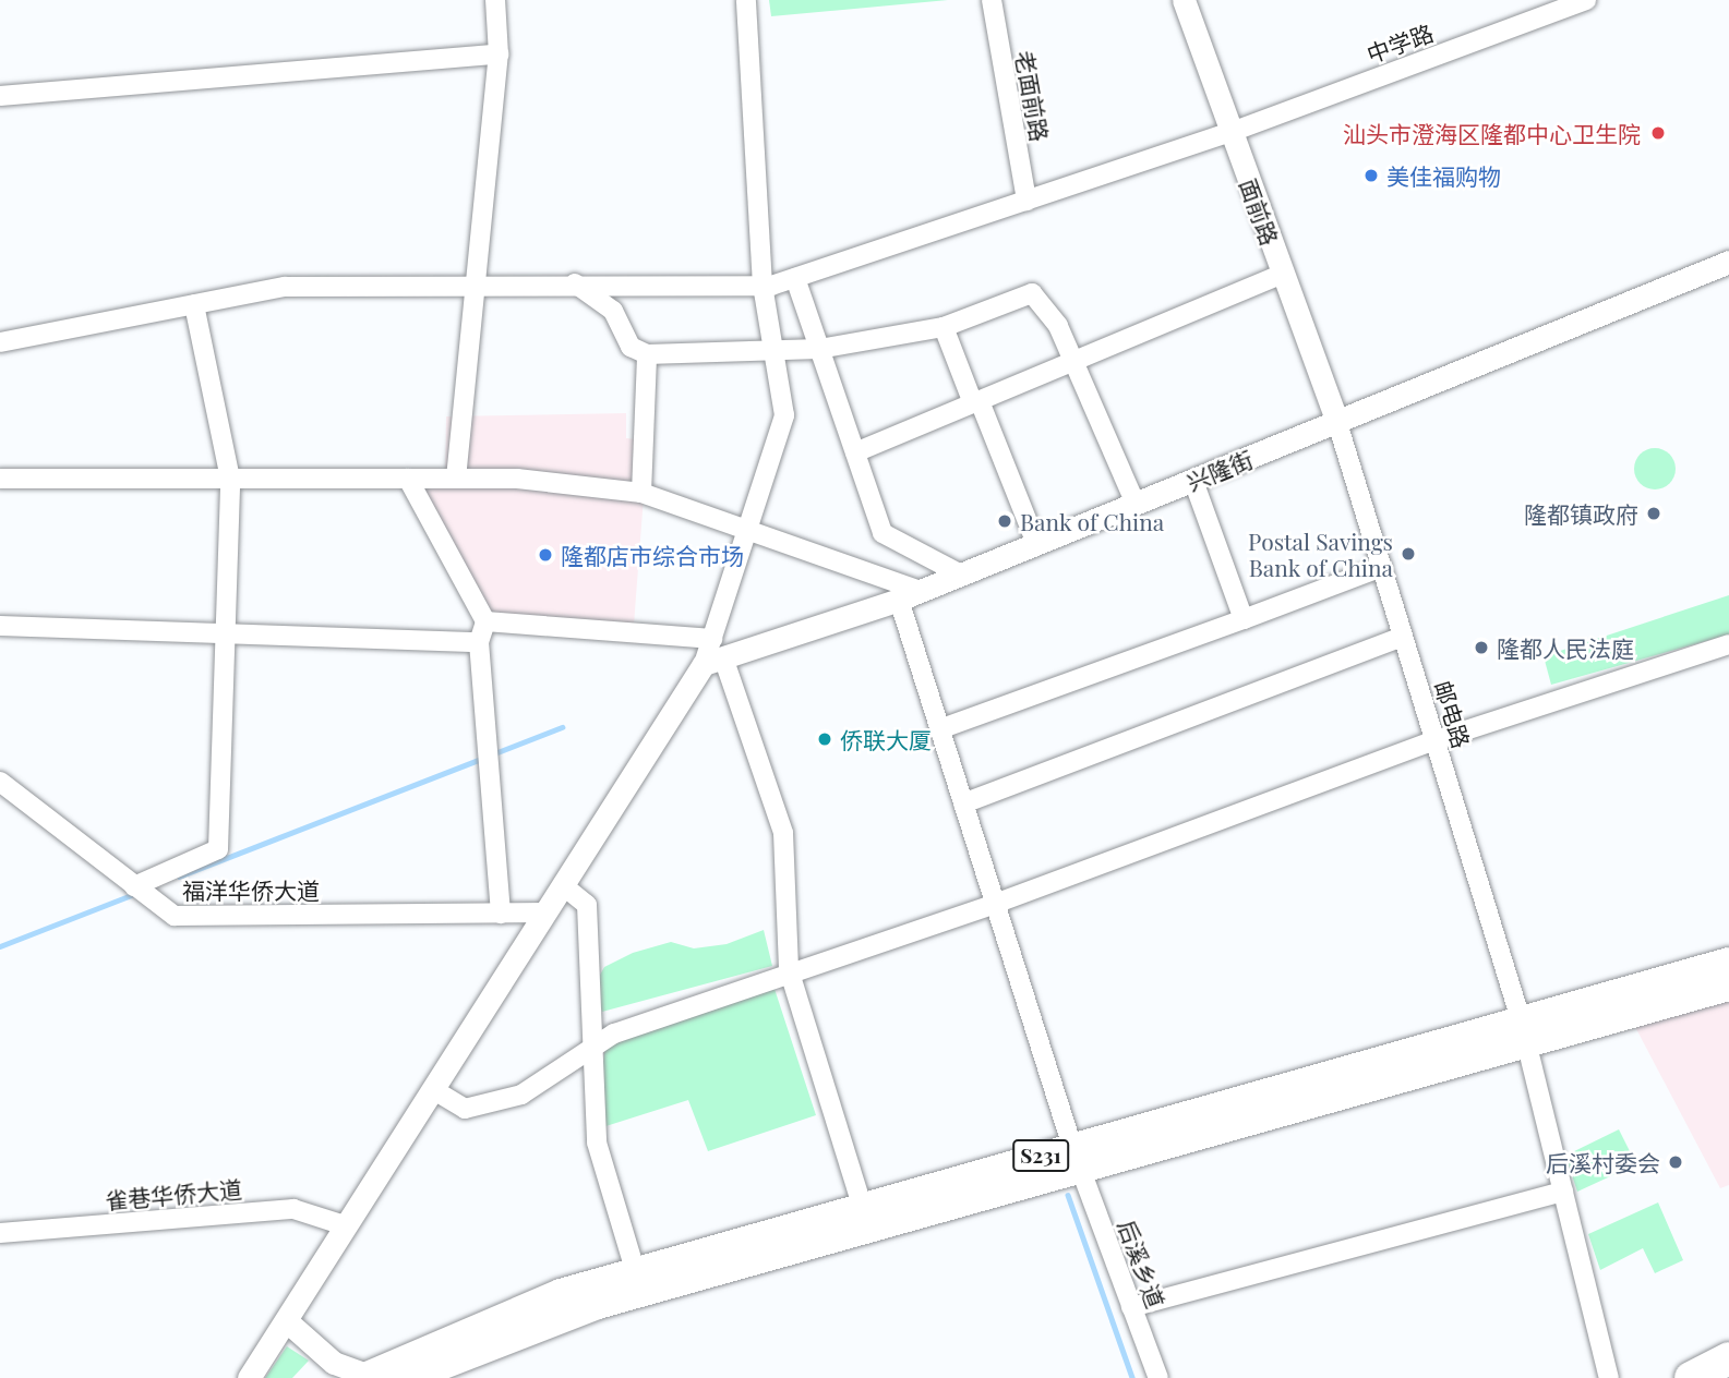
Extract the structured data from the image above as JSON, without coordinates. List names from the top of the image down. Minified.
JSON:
{"streets":{"main road":["S231"],"street":["中学路","老面前路","面前路","兴隆街","邮电路","福洋华侨大道","雀巷华侨大道","后溪乡道"]},"crossings":[["中学路","老面前路"],["中学路","面前路"],["面前路","兴隆街"],["面前路","邮电路"],["兴隆街","邮电路"],["兴隆街","后溪乡道"],["邮电路","S231"],["S231","后溪乡道"]],"places":["汕头市澄海区隆都中心卫生院","美佳福购物","隆都镇政府","Bank of China","Postal Savings Bank of China","隆都店市综合市场","隆都人民法庭","侨联大厦","后溪村委会"]}
